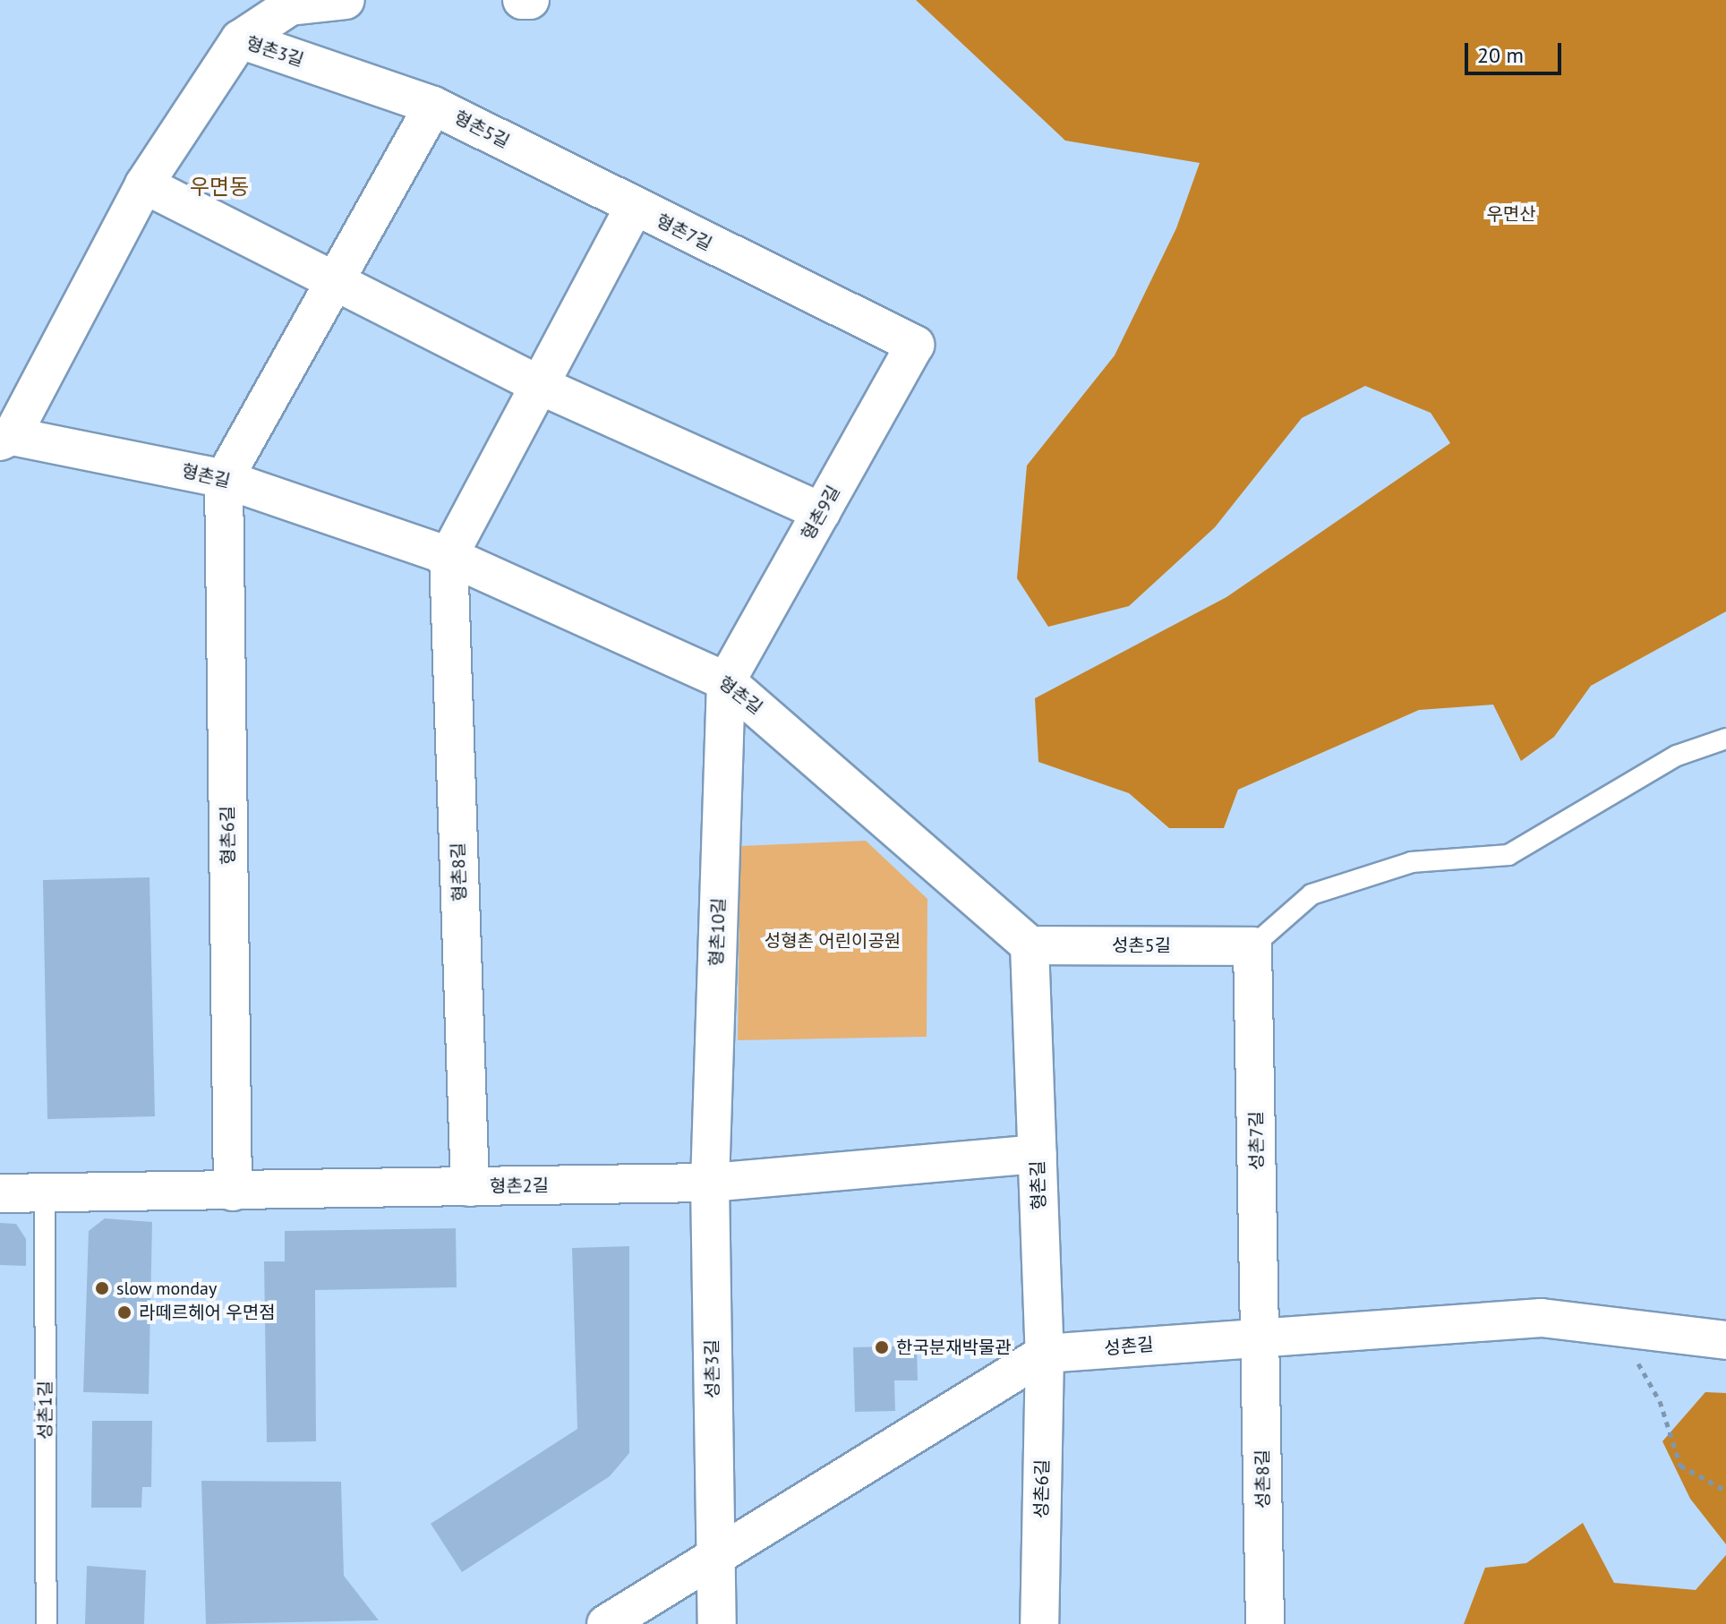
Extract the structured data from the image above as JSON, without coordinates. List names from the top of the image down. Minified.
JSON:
{"streets":{"street":["형촌3길","형촌5길","형촌7길","형촌길","형촌9길","형촌6길","형촌8길","형촌10길","성촌5길","성촌7길","형촌2길","성촌길","성촌3길","성촌8길","성촌6길"],"lane":["성촌1길"]},"crossings":[["형촌3길","형촌5길"],["형촌3길","형촌길"],["형촌5길","형촌7길"],["형촌5길","형촌길"],["형촌5길","형촌6길"],["형촌7길","형촌길"],["형촌7길","형촌9길"],["형촌7길","형촌8길"],["형촌길","형촌9길"],["형촌길","형촌6길"],["형촌길","형촌8길"],["형촌길","형촌10길"],["형촌길","성촌5길"],["형촌길","형촌2길"],["형촌길","성촌길"],["형촌길","성촌6길"],["형촌9길","형촌10길"],["형촌6길","형촌2길"],["형촌8길","형촌2길"],["형촌10길","형촌2길"],["형촌10길","성촌3길"],["성촌5길","성촌7길"],["성촌7길","성촌길"],["성촌7길","성촌8길"],["형촌2길","성촌3길"],["형촌2길","성촌1길"],["성촌길","성촌3길"],["성촌길","성촌8길"],["성촌길","성촌6길"]],"districts":["우면동"],"parks":["우면산","성형촌 어린이공원"],"places":["slow monday","라떼르헤어 우면점","한국분재박물관"],"scale_bar":"20 m"}
